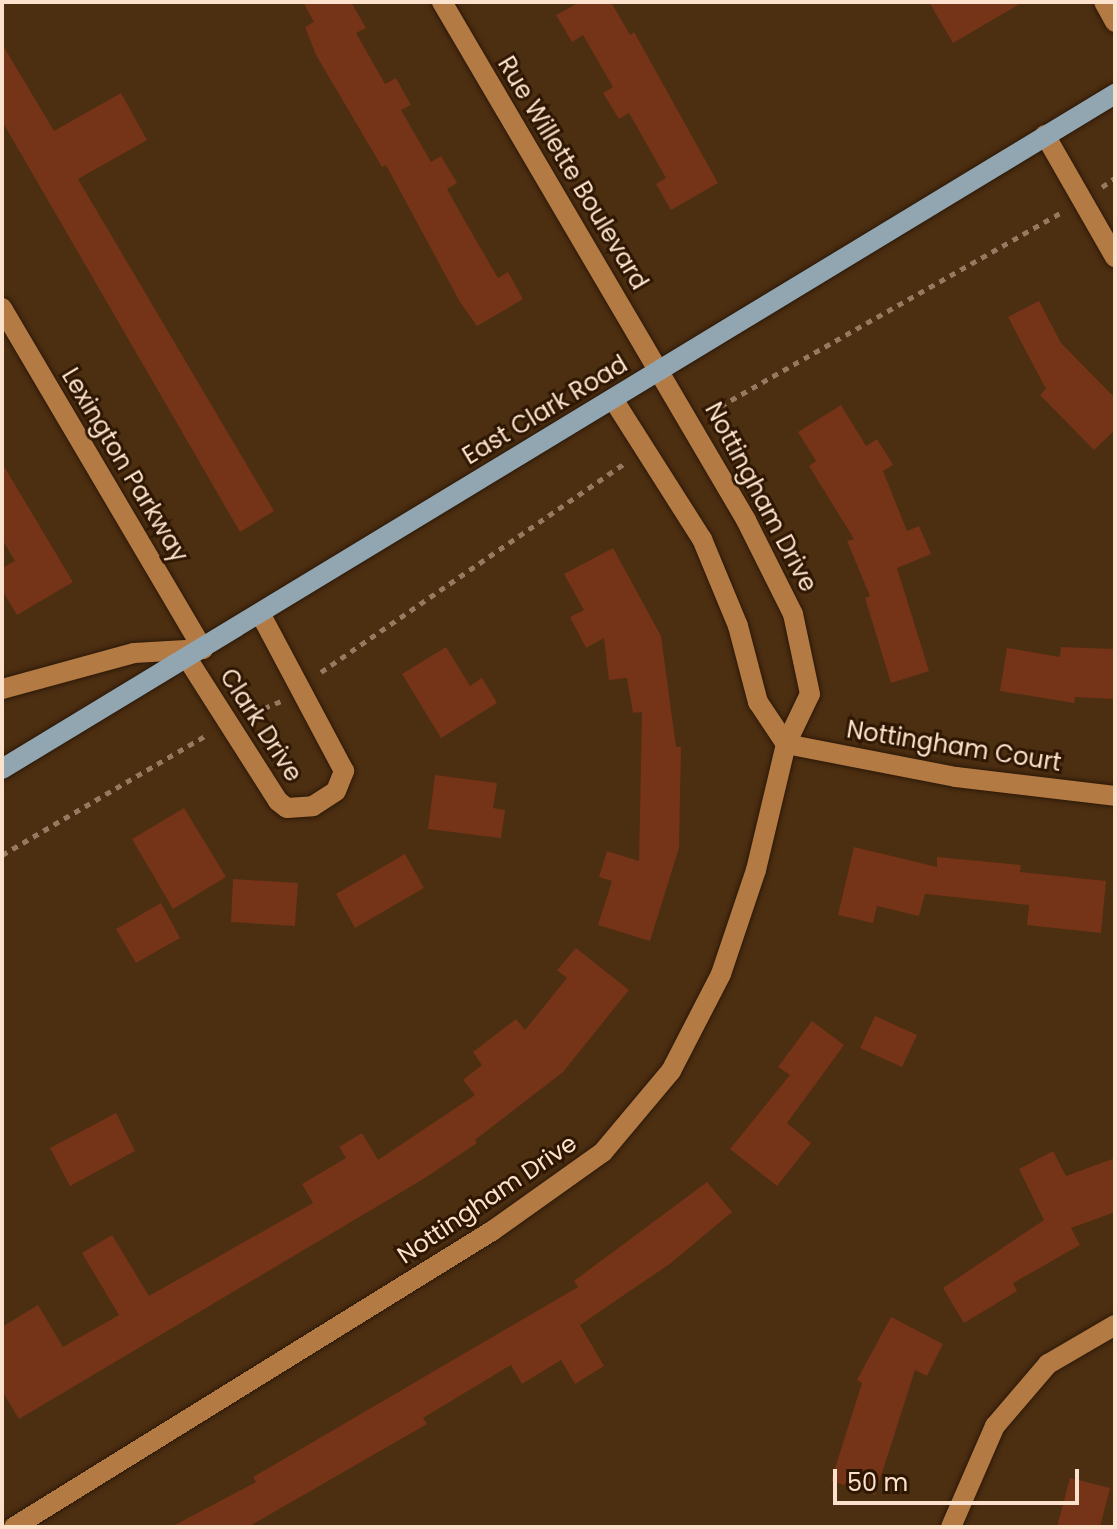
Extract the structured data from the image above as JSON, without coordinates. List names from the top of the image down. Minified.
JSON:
{"streets":{"main road":["East Clark Road"],"street":["Rue Willette Boulevard","Lexington Parkway","Nottingham Drive","Clark Drive","Nottingham Court"]},"crossings":[["Rue Willette Boulevard","East Clark Road"],["Rue Willette Boulevard","Nottingham Drive"],["East Clark Road","Lexington Parkway"],["East Clark Road","Nottingham Drive"],["East Clark Road","Clark Drive"],["Lexington Parkway","Clark Drive"],["Nottingham Drive","Nottingham Court"]],"scale_bar":"50 m"}
